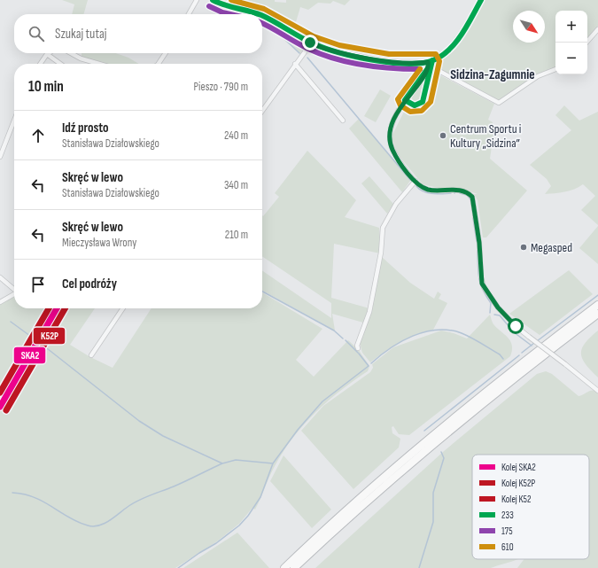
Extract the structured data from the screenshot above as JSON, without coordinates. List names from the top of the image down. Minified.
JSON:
{"districts":["Sidzina-Zagumnie"],"places":["Centrum Sportu i Kultury „Sidzina”","Megasped"],"lines":["transit line 233","transit line 610","transit line 175","rail line SKA2","rail line K52P","rail line K52"],"legend":["Kolej SKA2","Kolej K52P","Kolej K52","233","175","610"],"north":"bottom right","page":{"map_buttons":["+","−"],"search":"Szukaj tutaj","heading":["10 min","Pieszo · 790 m"],"list":[["Idź prosto","Stanisława Działowskiego","240 m"],["Skręć w lewo","Stanisława Działowskiego","340 m"],["Skręć w lewo","Mieczysława Wrony","210 m"],"Cel podróży"]}}
